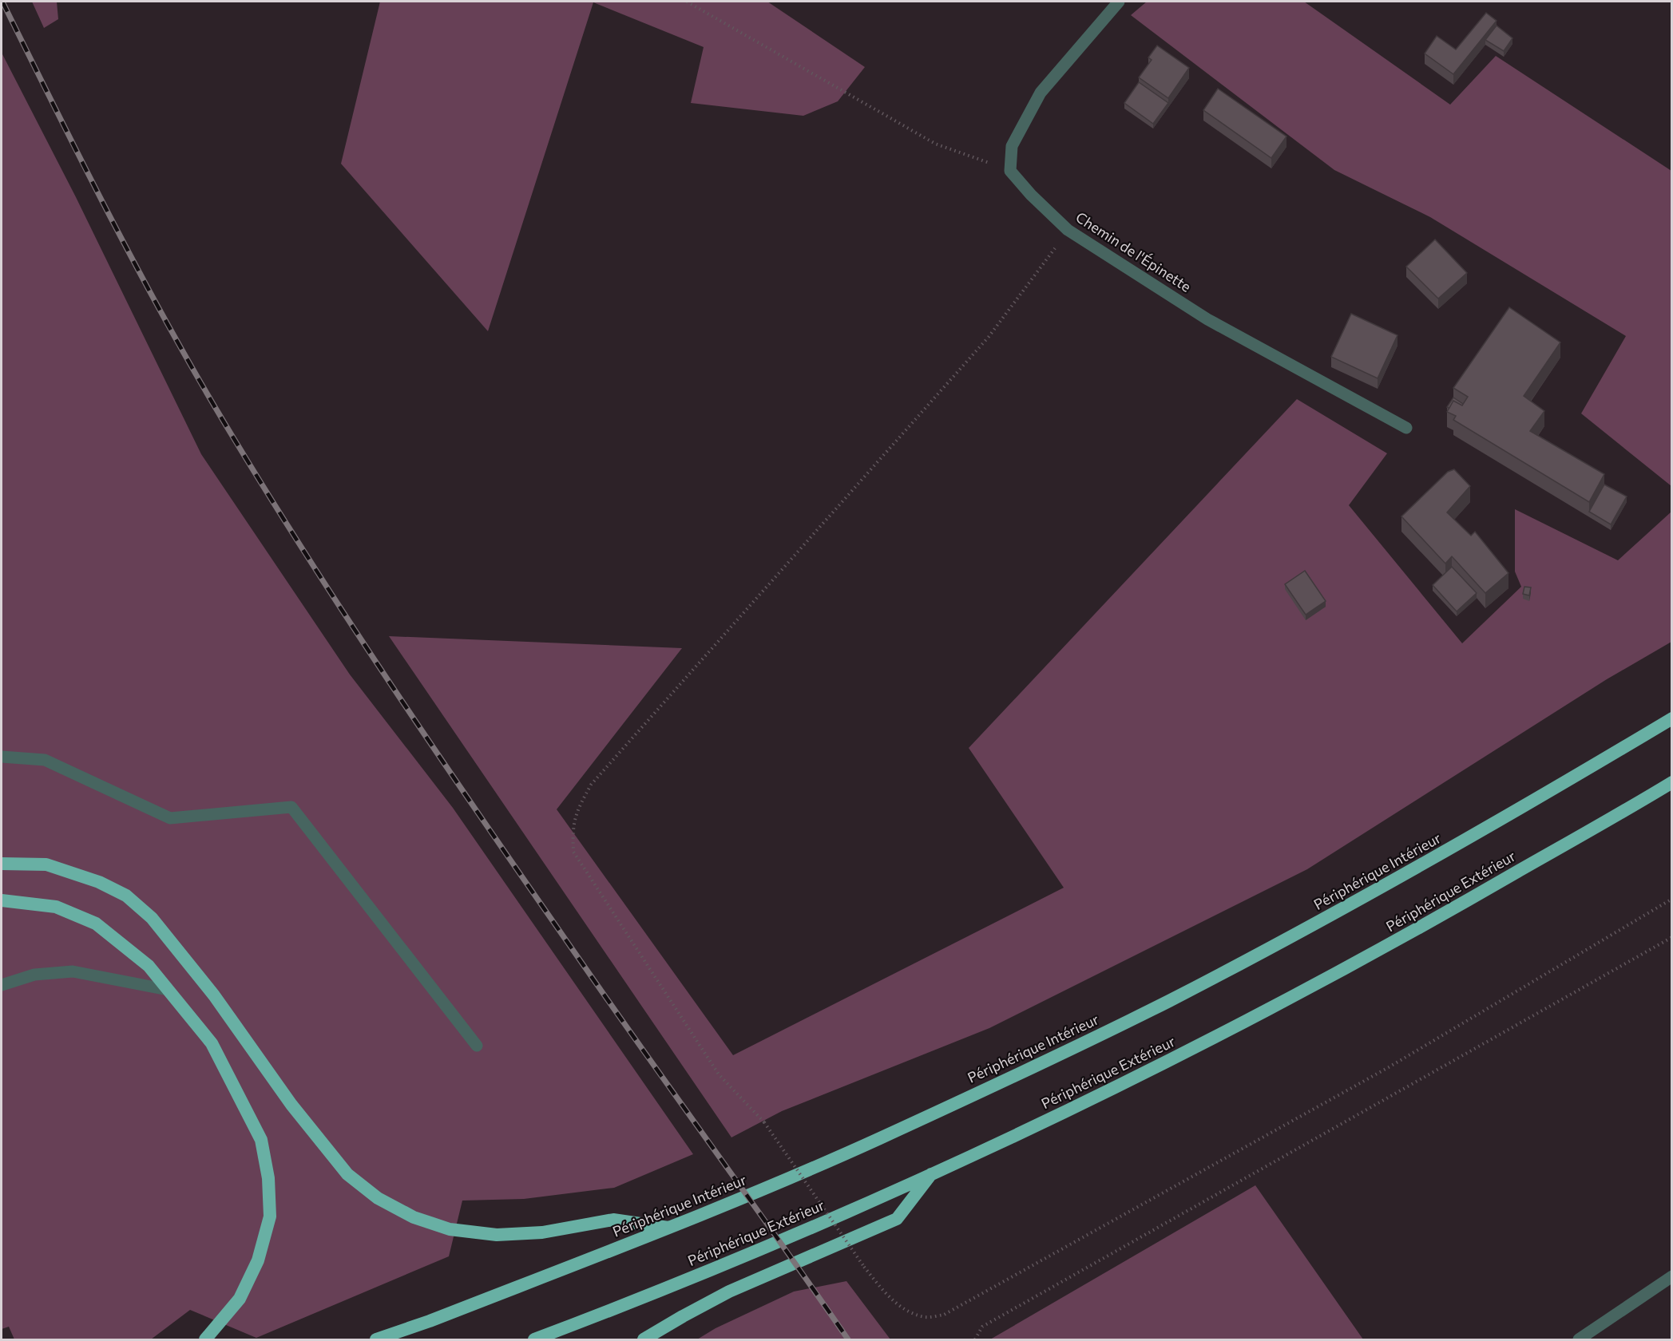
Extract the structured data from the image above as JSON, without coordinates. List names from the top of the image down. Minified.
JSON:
{"streets":{"highway":["Périphérique Intérieur","Périphérique Extérieur"],"street":["Chemin de l'Épinette"]}}
